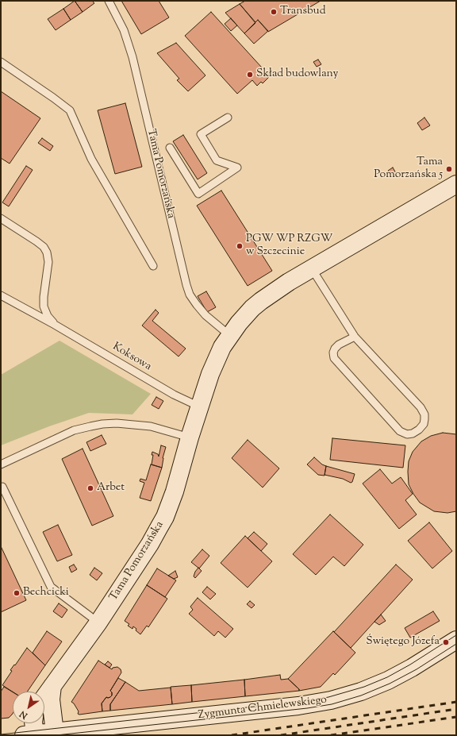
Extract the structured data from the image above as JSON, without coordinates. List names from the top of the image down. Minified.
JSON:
{"streets":{"street":["Tama Pomorzańska","Zygmunta Chmielewskiego"],"lane":["Koksowa"]},"crossings":[["Tama Pomorzańska","Koksowa"]],"places":["Transbud","Skład budowlany","Tama Pomorzańska 5","PGW WP RZGW w Szczecinie","Arbet","Bechcicki","Świętego Józefa"],"north":"bottom left"}
